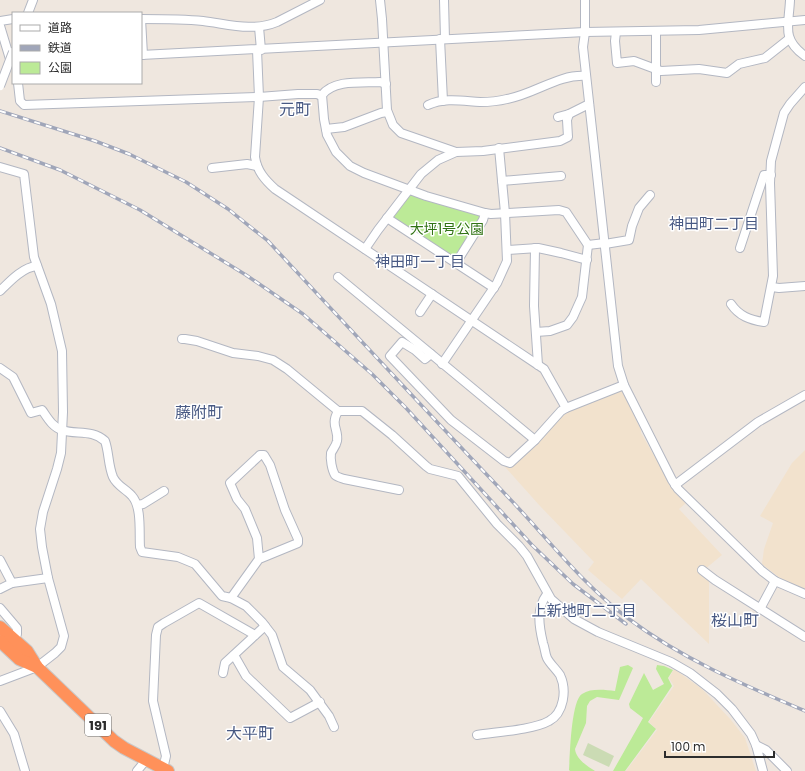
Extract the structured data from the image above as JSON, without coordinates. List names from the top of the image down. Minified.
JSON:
{"streets":{"highway":["191"]},"districts":["元町","神田町二丁目","神田町一丁目","藤附町","上新地町二丁目","桜山町","大平町"],"parks":["大坪1号公園"],"legend":["道路","鉄道","公園"],"scale_bar":"100 m"}
